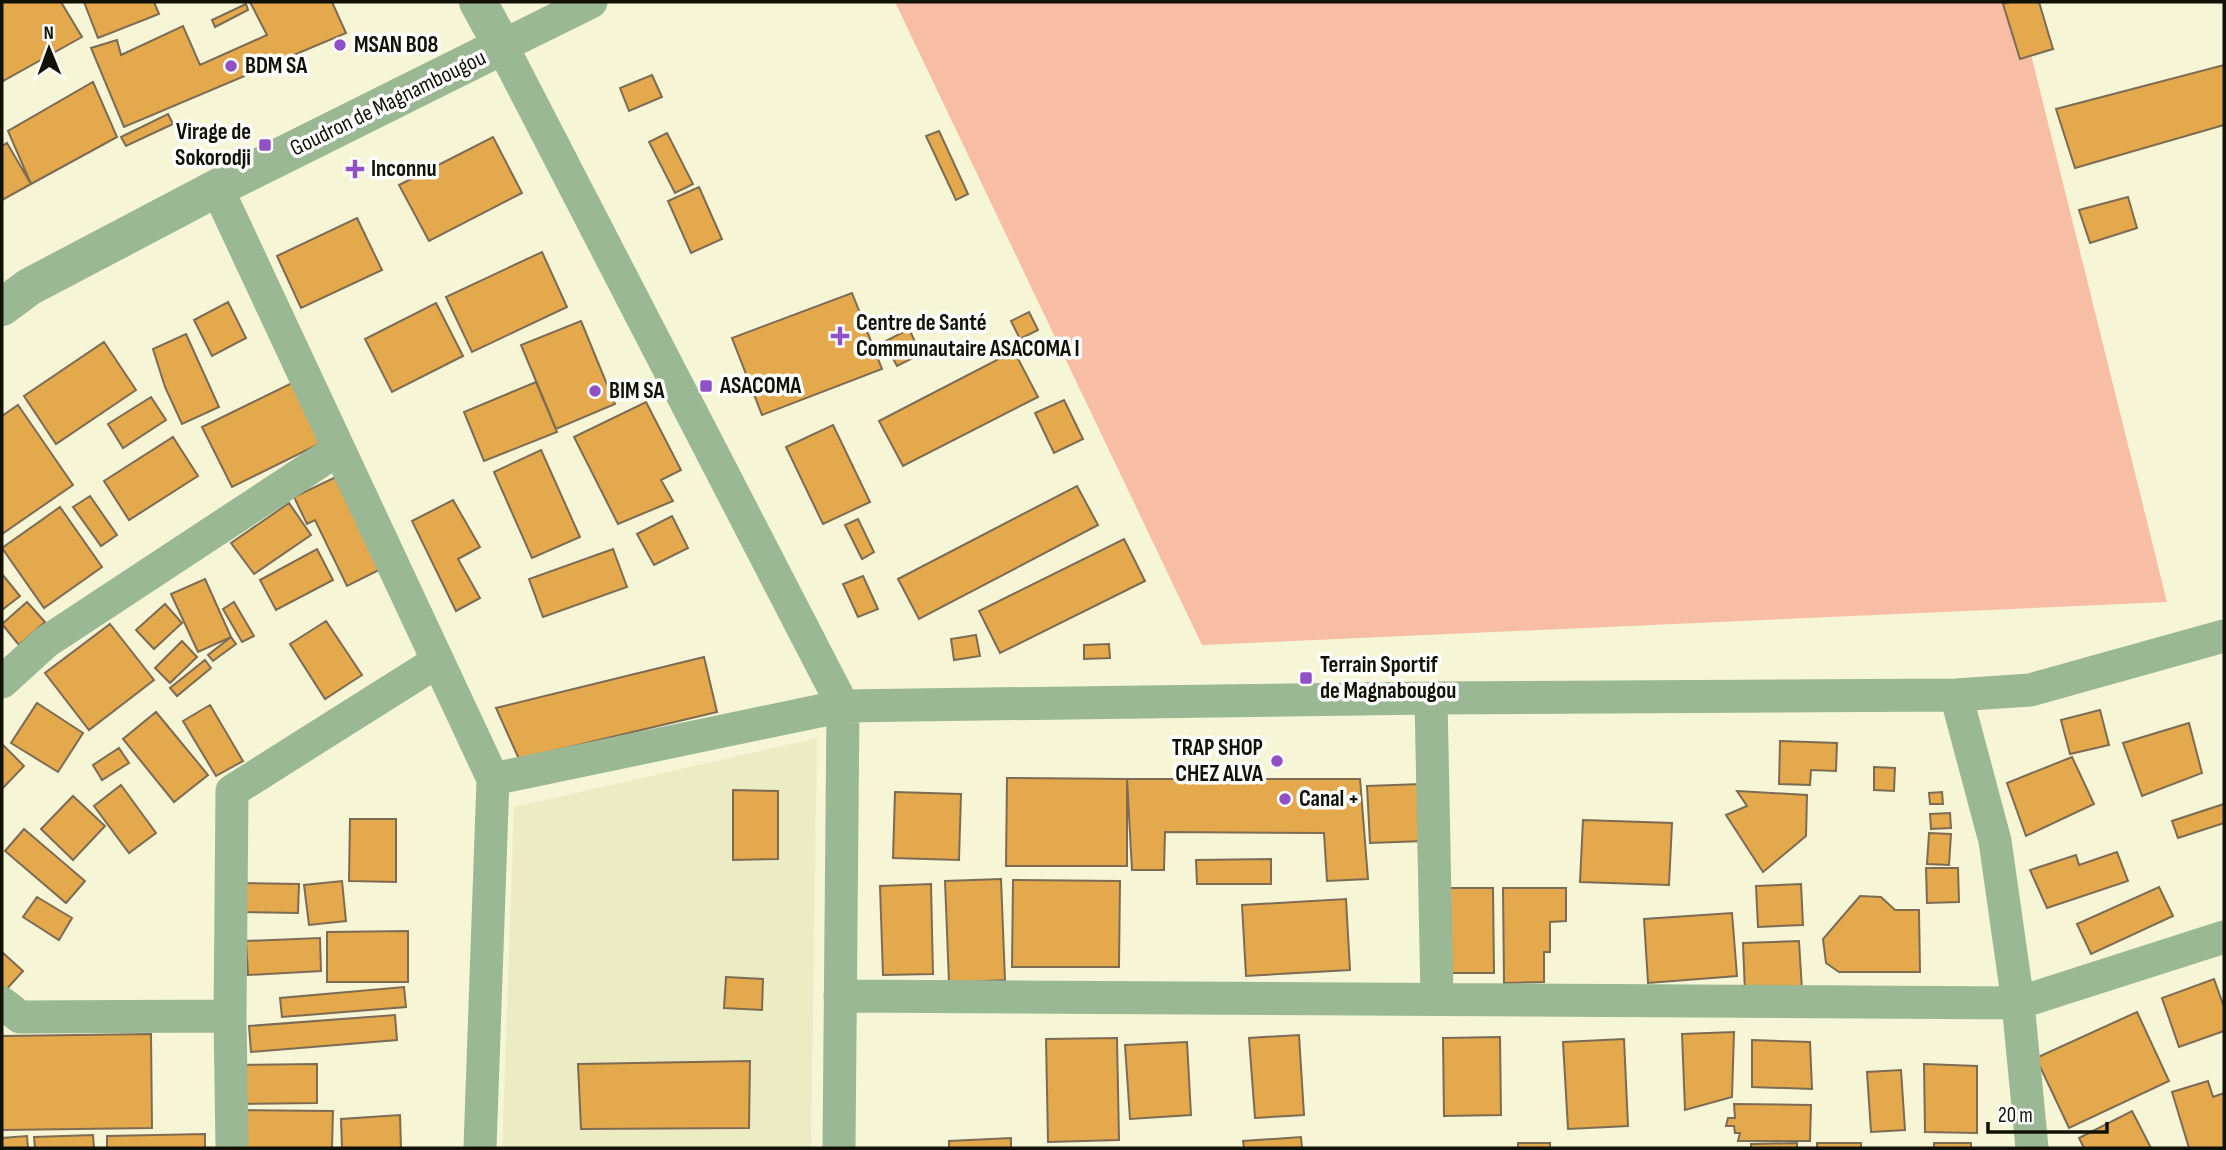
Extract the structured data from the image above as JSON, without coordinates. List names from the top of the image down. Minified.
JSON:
{"streets":{"street":["Goudron de Magnambougou"]},"places":{"other":["MSAN B08","BDM SA","BIM SA","TRAP SHOP CHEZ ALVA","Canal +"],"transit":["Virage de Sokorodji","ASACOMA","Terrain Sportif de Magnabougou"],"health":["Inconnu","Centre de Santé Communautaire ASACOMA I"]},"scale_bar":"20 m","north":"top"}
